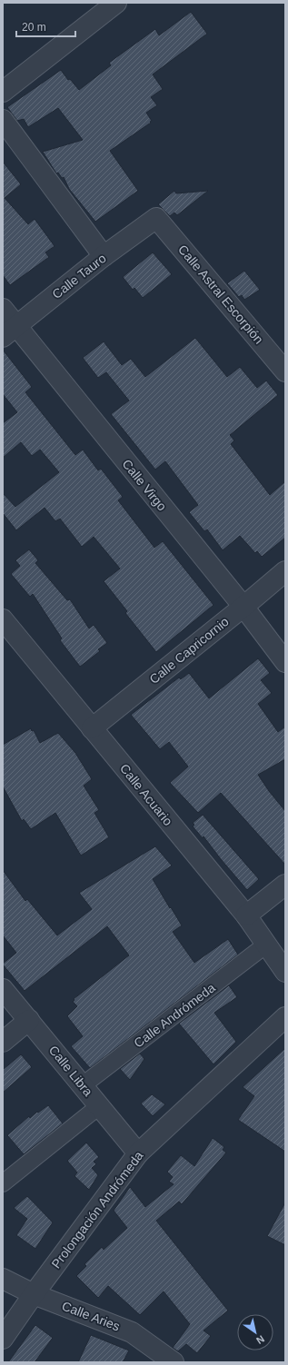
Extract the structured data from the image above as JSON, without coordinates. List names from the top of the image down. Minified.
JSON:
{"streets":{"street":["Calle Tauro","Calle Astral Escorpión","Calle Virgo","Calle Capricornio","Calle Acuario","Calle Andrómeda","Calle Libra","Prolongación Andrómeda","Calle Aries"]},"crossings":[["Calle Tauro","Calle Astral Escorpión"],["Calle Tauro","Calle Virgo"],["Calle Virgo","Calle Capricornio"],["Calle Capricornio","Calle Acuario"],["Calle Acuario","Calle Andrómeda"],["Calle Andrómeda","Calle Libra"],["Calle Libra","Prolongación Andrómeda"],["Prolongación Andrómeda","Calle Aries"]],"scale_bar":"20 m","north":"bottom right"}
